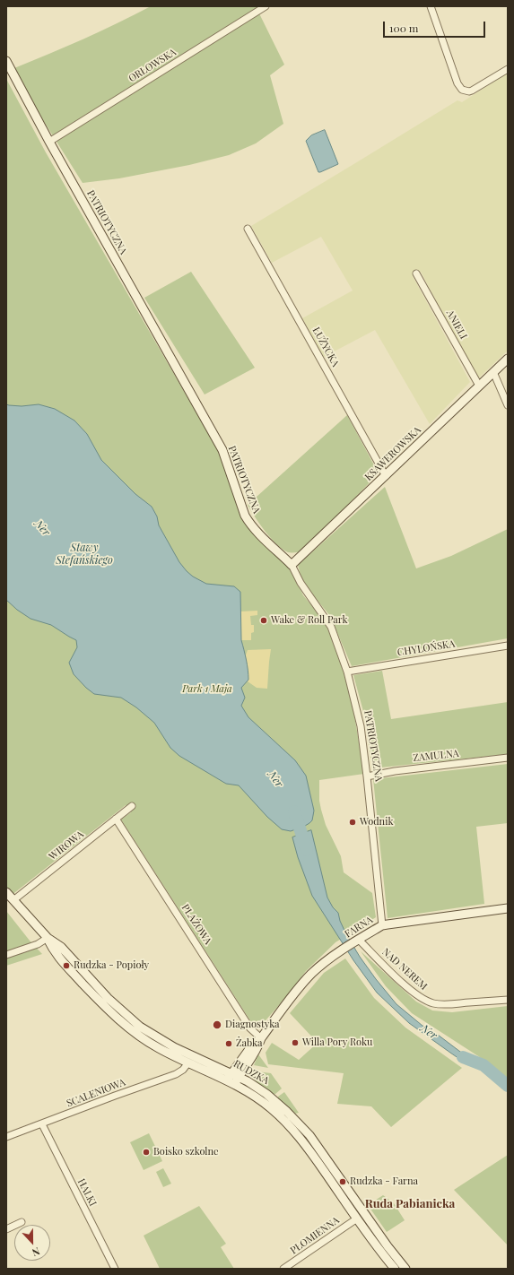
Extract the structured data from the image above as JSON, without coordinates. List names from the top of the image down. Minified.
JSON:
{"streets":{"street":["ORŁOWSKA","PATRIOTYCZNA","ANIELI","ŁUŻYCKA","KSAWEROWSKA","CHYLOŃSKA","ZAMULNA","WIROWA","PLAŻOWA","FARNA","NAD NEREM","RUDZKA","SCALENIOWA","HALKI","PŁOMIENNA"]},"crossings":[["ORŁOWSKA","PATRIOTYCZNA"],["PATRIOTYCZNA","KSAWEROWSKA"],["PATRIOTYCZNA","CHYLOŃSKA"],["PATRIOTYCZNA","ZAMULNA"],["PATRIOTYCZNA","FARNA"],["ANIELI","KSAWEROWSKA"],["ŁUŻYCKA","KSAWEROWSKA"],["WIROWA","PLAŻOWA"],["WIROWA","RUDZKA"],["PLAŻOWA","FARNA"],["FARNA","NAD NEREM"],["FARNA","RUDZKA"],["RUDZKA","SCALENIOWA"],["RUDZKA","PŁOMIENNA"],["SCALENIOWA","HALKI"]],"districts":["Ruda Pabianicka"],"water":["Ner","Stawy Stefańskiego"],"parks":["Park 1 Maja"],"places":["Wake & Roll Park","Wodnik","Rudzka - Popioły","Diagnostyka","Willa Pory Roku","Żabka","Boisko szkolne","Rudzka - Farna"],"scale_bar":"100 m","north":"bottom"}
